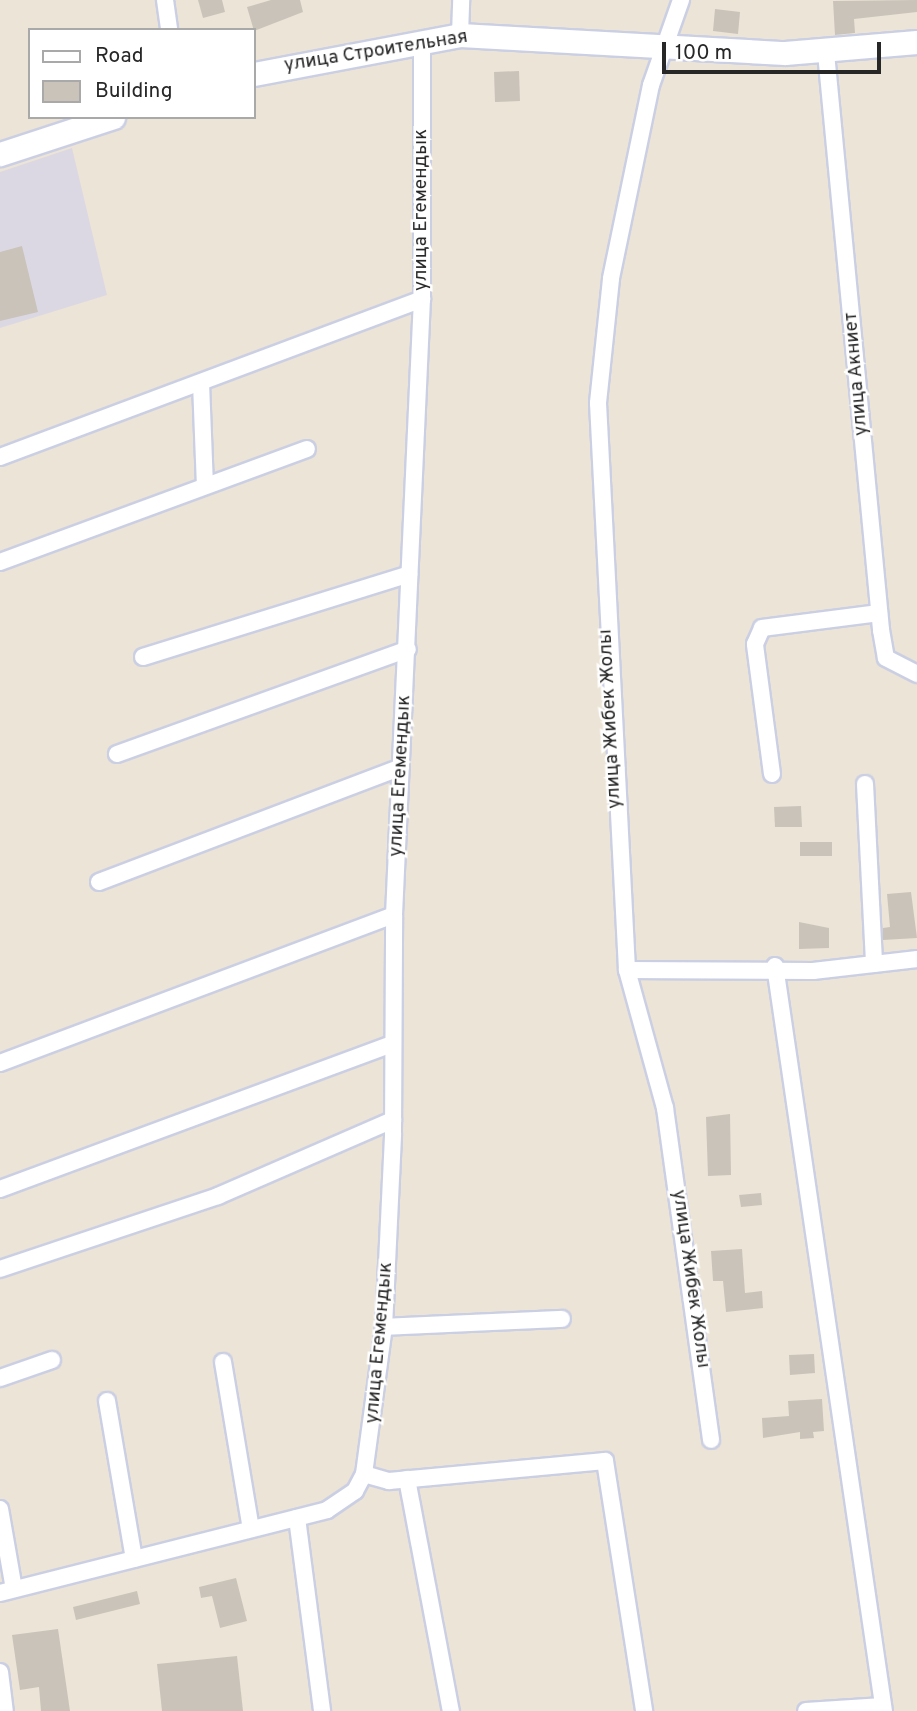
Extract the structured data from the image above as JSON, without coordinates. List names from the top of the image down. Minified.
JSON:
{"streets":{"main road":["улица Строительная"],"street":["улица Егемендык","улица Акниет","улица Жибек Жолы"]},"crossings":[["улица Строительная","улица Егемендык"],["улица Строительная","улица Акниет"],["улица Строительная","улица Жибек Жолы"]],"legend":["Road","Building"],"scale_bar":"100 m"}
